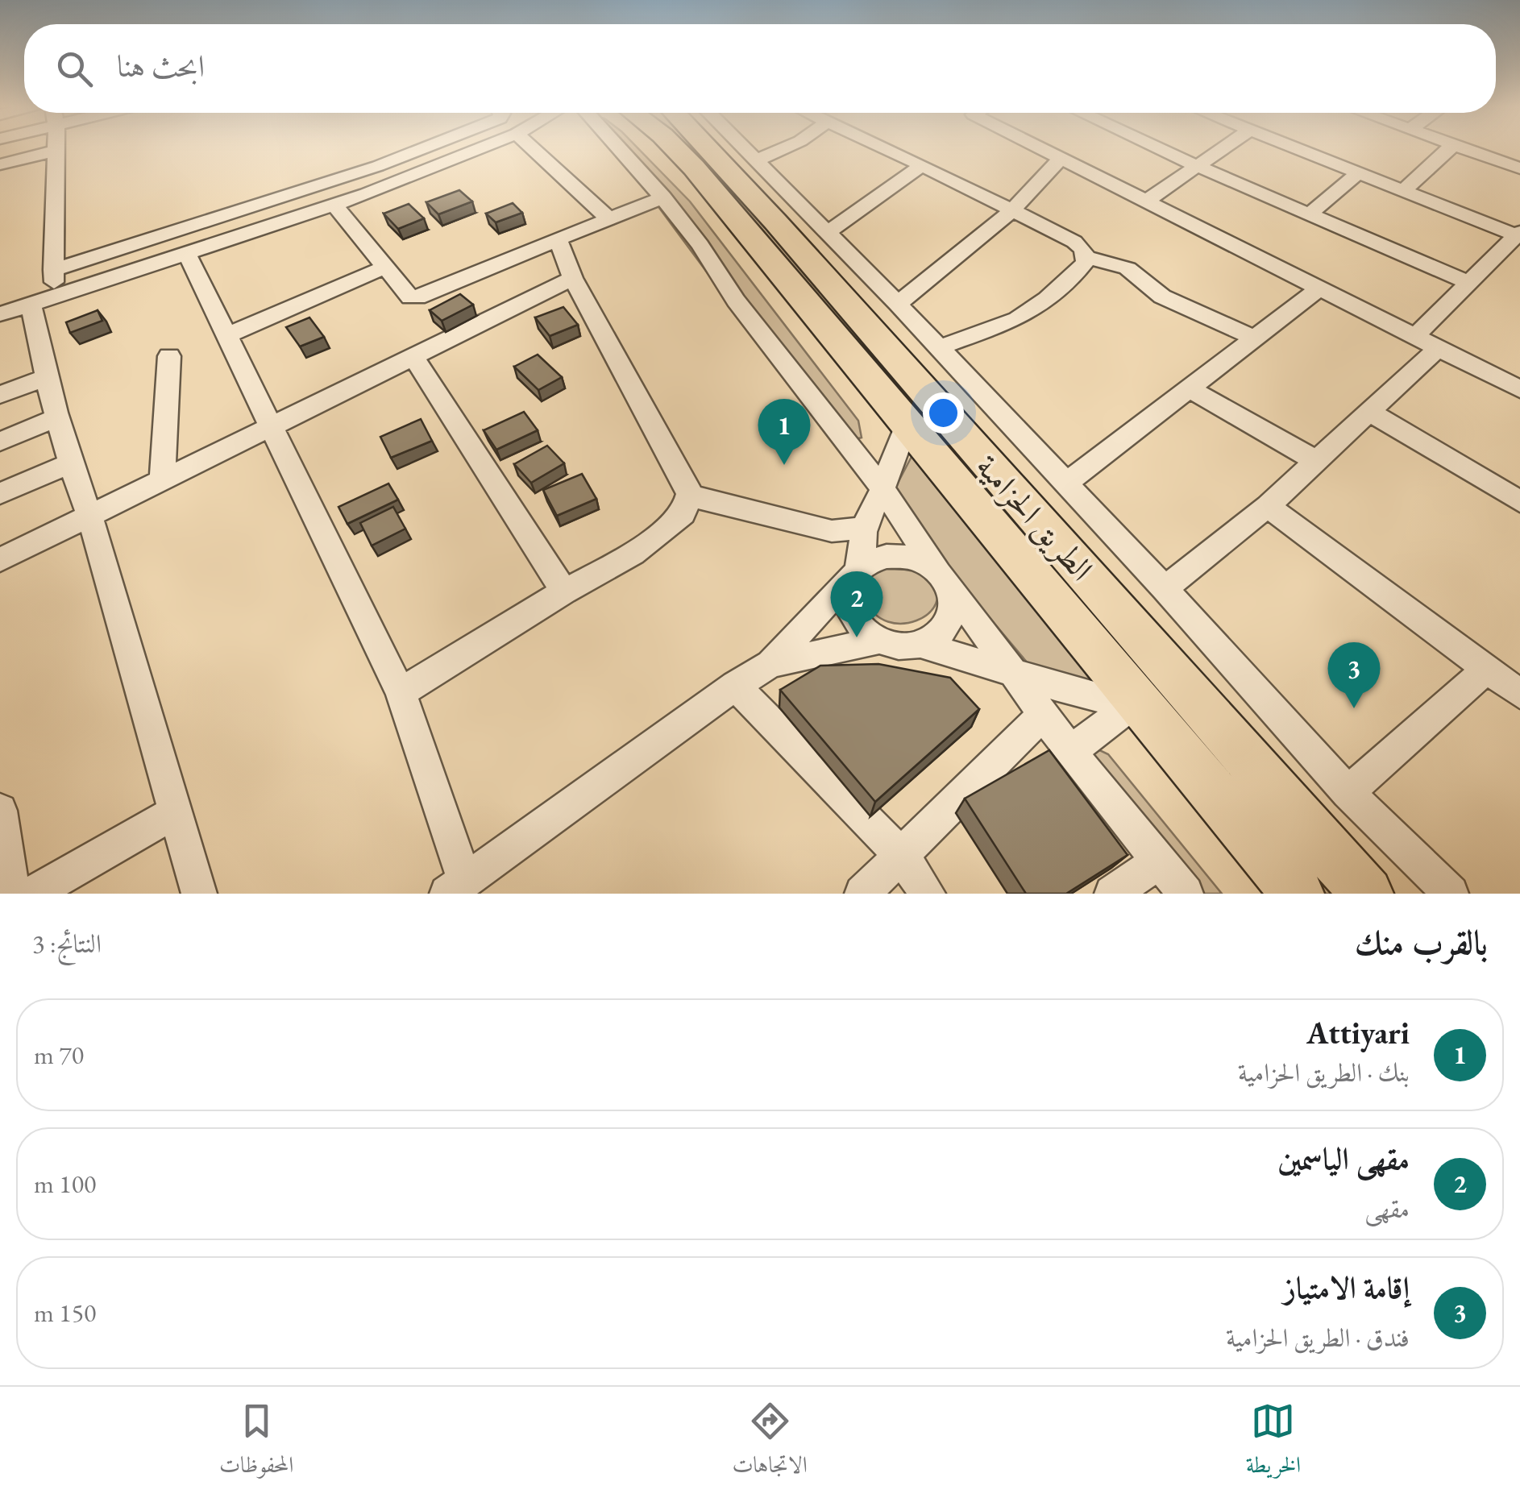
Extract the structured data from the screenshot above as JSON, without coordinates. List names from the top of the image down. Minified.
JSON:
{"streets":{"highway":["الطريق الحزامية"]},"page":{"search":"ابحث هنا","pins":["1","2","3"],"heading":["بالقرب منك","النتائج: 3"],"list":[{"mark":"1","name":"Attiyari","note":"بنك · الطريق الحزامية","value":"70 m"},{"mark":"2","name":"مقهى الياسمين","note":"مقهى","value":"100 m"},{"mark":"3","name":"إقامة الامتياز","note":"فندق · الطريق الحزامية","value":"150 m"}],"nav":["الخريطة","الاتجاهات","المحفوظات"]}}
